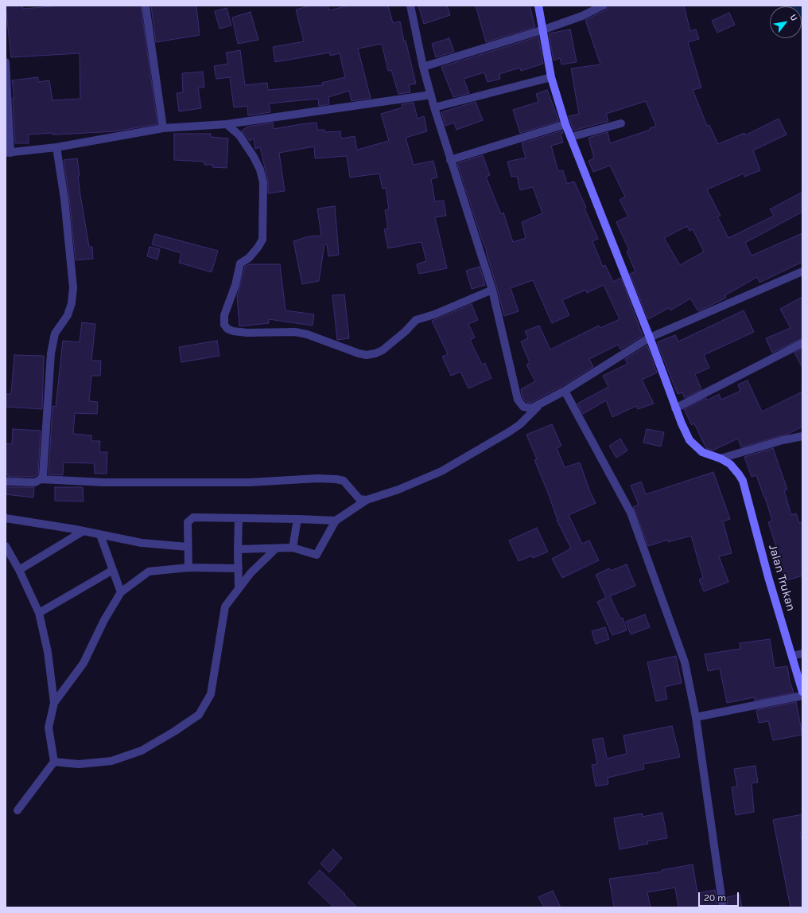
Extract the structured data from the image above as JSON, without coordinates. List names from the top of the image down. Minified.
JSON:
{"streets":{"street":["Jalan Trukan"]},"scale_bar":"20 m","north":"top right"}
